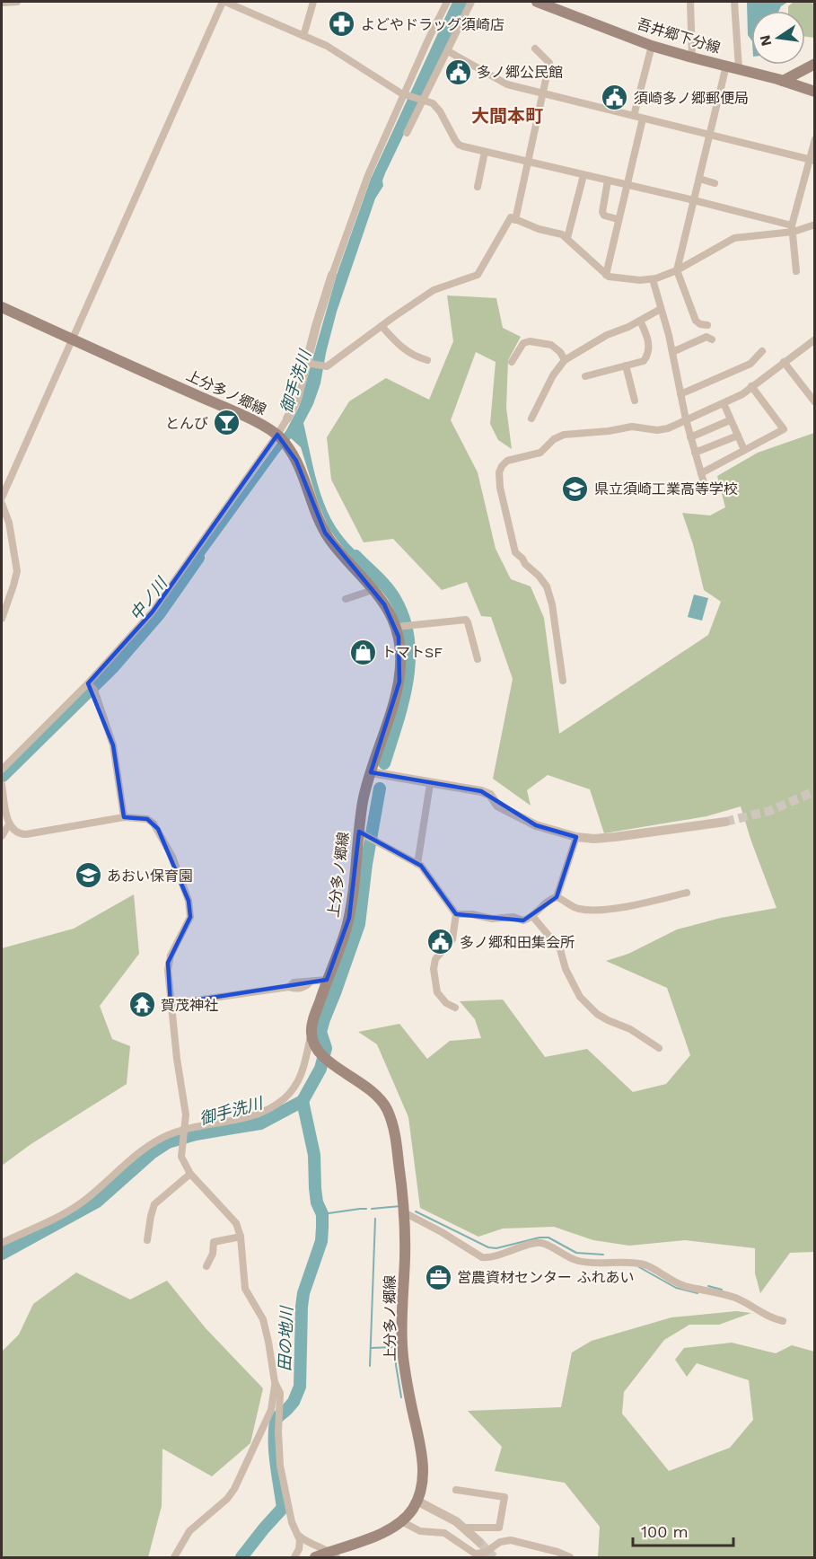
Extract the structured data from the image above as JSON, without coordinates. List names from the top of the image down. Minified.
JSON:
{"streets":{"main road":["吾井郷下分線","上分多ノ郷線"]},"districts":["大間本町"],"water":["御手洗川","中ノ川","田の地川"],"places":{"pharmacy":["よどやドラッグ須崎店"],"public building":["多ノ郷公民館","須崎多ノ郷郵便局","多ノ郷和田集会所"],"bar":["とんび"],"school or university":["県立須崎工業高等学校","あおい保育園"],"shop":["トマトSF"],"temple":["賀茂神社"],"office":["営農資材センター ふれあい"]},"scale_bar":"100 m","north":"left"}
